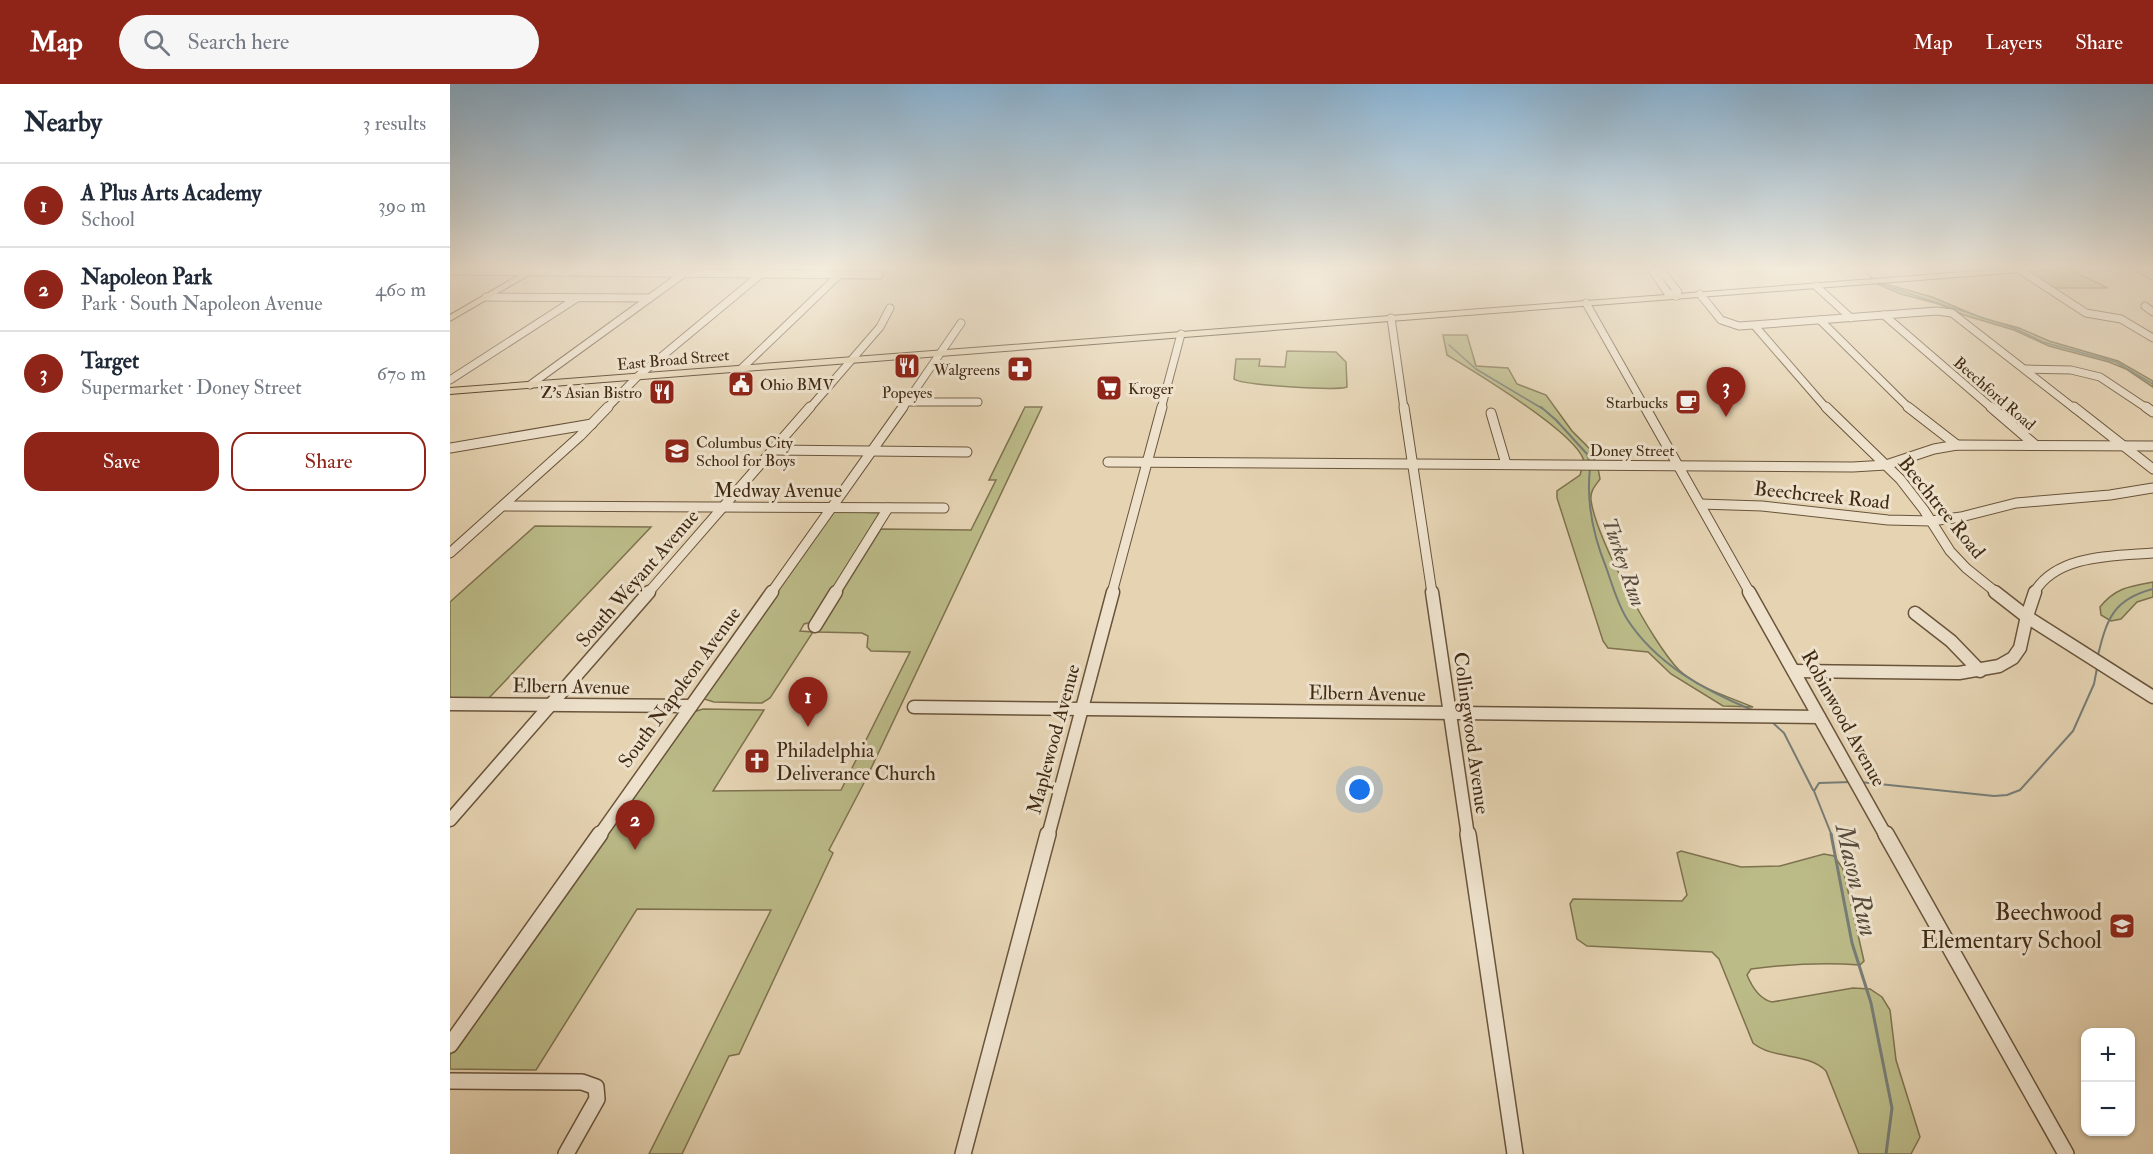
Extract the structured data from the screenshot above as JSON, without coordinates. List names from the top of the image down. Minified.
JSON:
{"streets":{"main road":["East Broad Street"],"street":["Beechford Road","Doney Street","Medway Avenue","Beechcreek Road","Beechtree Road","South Weyant Avenue","Elbern Avenue","South Napoleon Avenue","Robinwood Avenue","Collingwood Avenue","Maplewood Avenue"]},"crossings":[["East Broad Street","South Weyant Avenue"],["East Broad Street","South Napoleon Avenue"],["East Broad Street","Collingwood Avenue"],["East Broad Street","Maplewood Avenue"],["Beechford Road","Doney Street"],["Doney Street","Beechtree Road"],["Doney Street","Robinwood Avenue"],["Doney Street","Collingwood Avenue"],["Doney Street","Maplewood Avenue"],["Medway Avenue","South Weyant Avenue"],["Medway Avenue","South Napoleon Avenue"],["Beechcreek Road","Beechtree Road"],["Beechcreek Road","Robinwood Avenue"],["South Weyant Avenue","Elbern Avenue"],["Elbern Avenue","South Napoleon Avenue"],["Elbern Avenue","Robinwood Avenue"],["Elbern Avenue","Collingwood Avenue"],["Elbern Avenue","Maplewood Avenue"]],"water":["Turkey Run","Mason Run"],"places":{"restaurant":["Popeyes","Z's Asian Bistro"],"pharmacy":["Walgreens"],"public building":["Ohio BMV"],"supermarket":["Kroger"],"cafe":["Starbucks"],"school or university":["Columbus City School for Boys","Beechwood Elementary School"],"church":["Philadelphia Deliverance Church"]},"page":{"header":"Map","search":"Search here","nav":["Map","Layers","Share"],"heading":["Nearby","3 results"],"list":[{"mark":"1","name":"A Plus Arts Academy","note":"School","value":"390 m"},{"mark":"2","name":"Napoleon Park","note":"Park · South Napoleon Avenue","value":"460 m"},{"mark":"3","name":"Target","note":"Supermarket · Doney Street","value":"670 m"}],"pins":["3","1","2"],"buttons":["Save","Share"],"map_buttons":["+","−"]}}
